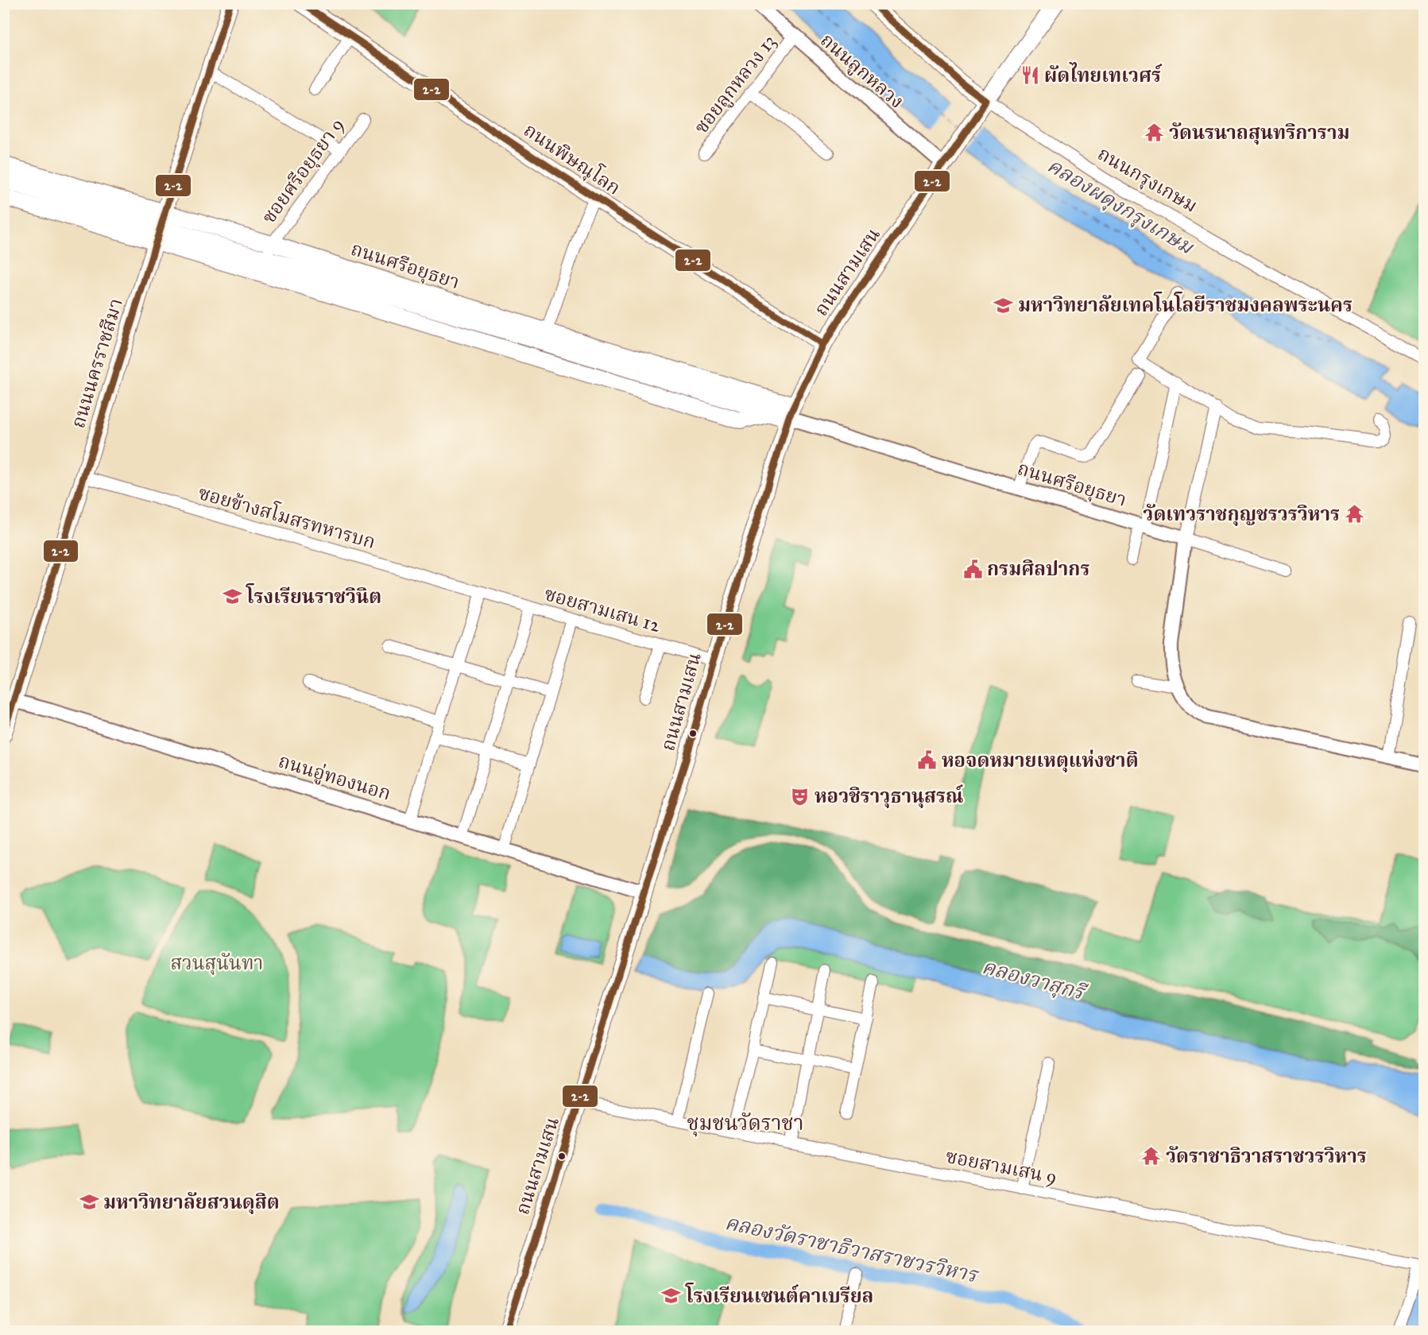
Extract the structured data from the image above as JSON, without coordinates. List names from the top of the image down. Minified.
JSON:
{"streets":{"main road":["ถนนพิษณุโลก","ถนนกรุงเกษม","ถนนศรีอยุธยา","ถนนสามเสน","ถนนนครราชสีมา"],"street":["ถนนลูกหลวง","ซอยลูกหลวง 13","ซอยศรีอยุธยา 9","ซอยข้างสโมสรทหารบก","ซอยสามเสน 12","ถนนอู่ทองนอก","ซอยสามเสน 9"]},"crossings":[["ถนนลูกหลวง","ซอยลูกหลวง 13"],["ถนนลูกหลวง","ถนนสามเสน"],["ถนนพิษณุโลก","ถนนสามเสน"],["ซอยศรีอยุธยา 9","ถนนศรีอยุธยา"],["ถนนกรุงเกษม","ถนนสามเสน"],["ถนนศรีอยุธยา","ถนนสามเสน"],["ถนนศรีอยุธยา","ถนนนครราชสีมา"],["ถนนสามเสน","ซอยสามเสน 12"],["ถนนสามเสน","ถนนอู่ทองนอก"],["ถนนสามเสน","ซอยสามเสน 9"],["ถนนนครราชสีมา","ซอยข้างสโมสรทหารบก"],["ถนนนครราชสีมา","ถนนอู่ทองนอก"],["ซอยข้างสโมสรทหารบก","ซอยสามเสน 12"]],"districts":["ชุมชนวัดราชา"],"water":["คลองผดุงกรุงเกษม","คลองวาสุกรี","คลองวัดราชาธิวาสราชวรวิหาร"],"parks":["สวนสุนันทา"],"places":{"restaurant":["ผัดไทยเทเวศร์"],"temple":["วัดนรนาถสุนทริการาม","วัดเทวราชกุญชรวรวิหาร","วัดราชาธิวาสราชวรวิหาร"],"school or university":["มหาวิทยาลัยเทคโนโลยีราชมงคลพระนคร","โรงเรียนราชวินิต","มหาวิทยาลัยสวนดุสิต","โรงเรียนเซนต์คาเบรียล"],"public building":["กรมศิลปากร","หอจดหมายเหตุแห่งชาติ"],"theatre":["หอวชิราวุธานุสรณ์"]},"lines":["transit line 2-2"]}
